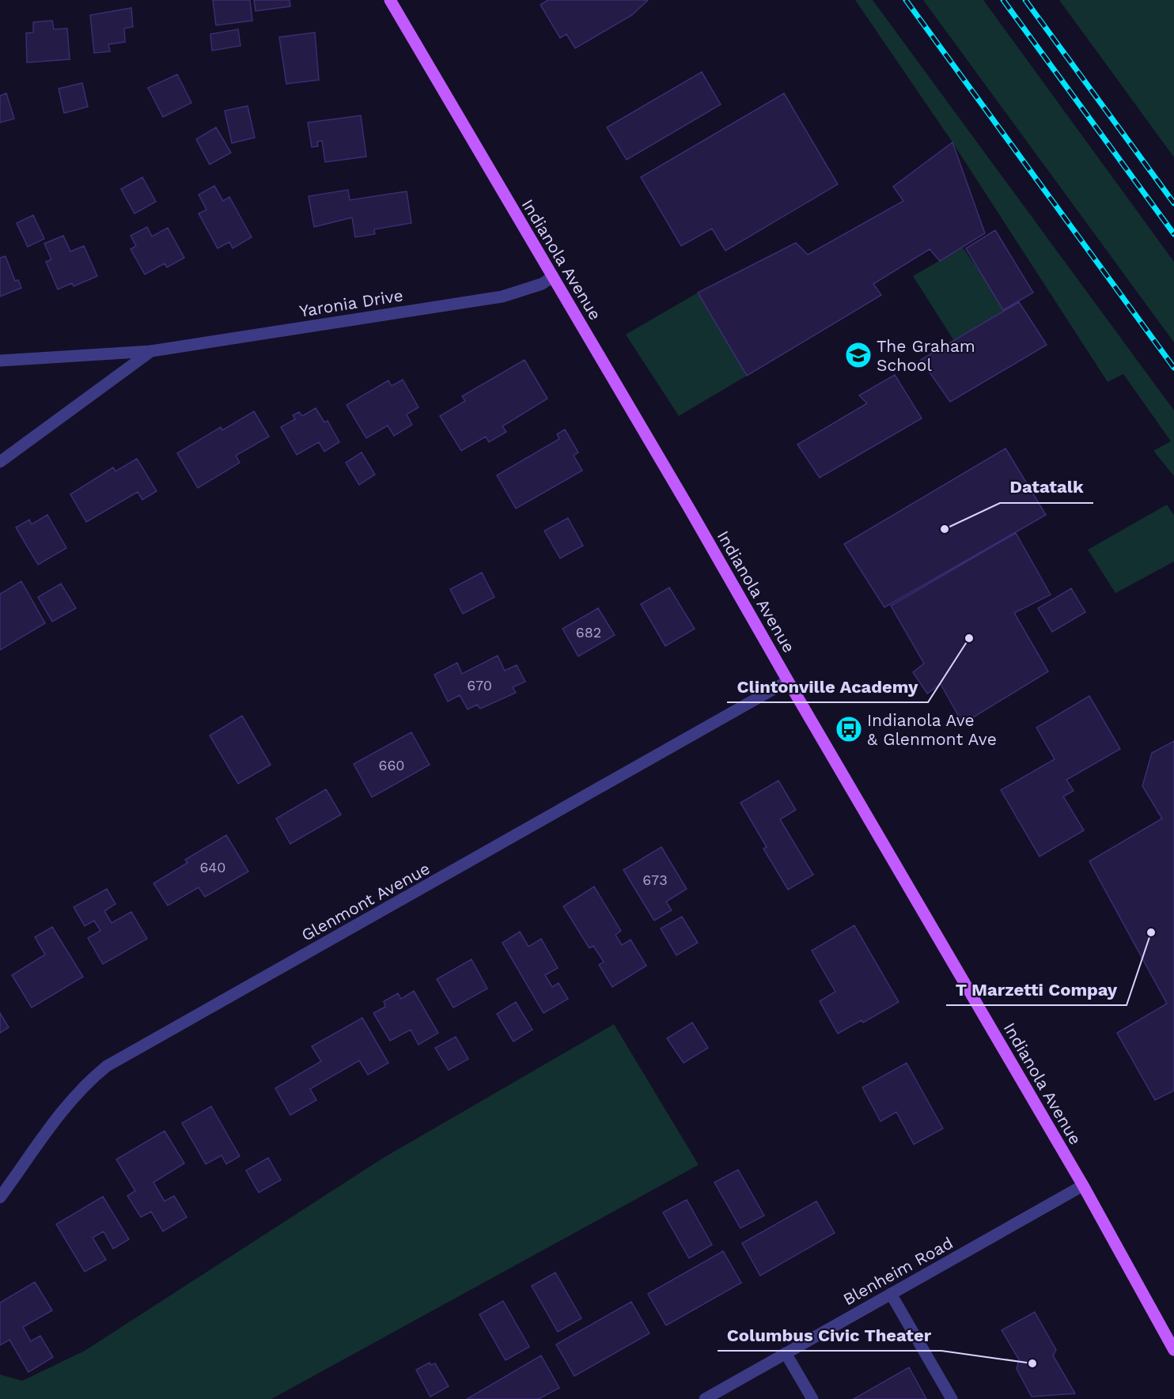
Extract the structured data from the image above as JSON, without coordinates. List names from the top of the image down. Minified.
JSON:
{"streets":{"main road":["Indianola Avenue"],"street":["Yaronia Drive","Glenmont Avenue","Blenheim Road"]},"crossings":[["Indianola Avenue","Yaronia Drive"],["Indianola Avenue","Glenmont Avenue"],["Indianola Avenue","Blenheim Road"]],"places":{"school or university":["The Graham School"],"other":["Datatalk","Clintonville Academy","T Marzetti Compay","Columbus Civic Theater"],"bus stop":["Indianola Ave & Glenmont Ave"]},"house_numbers":["682","670","660","640","673"]}
